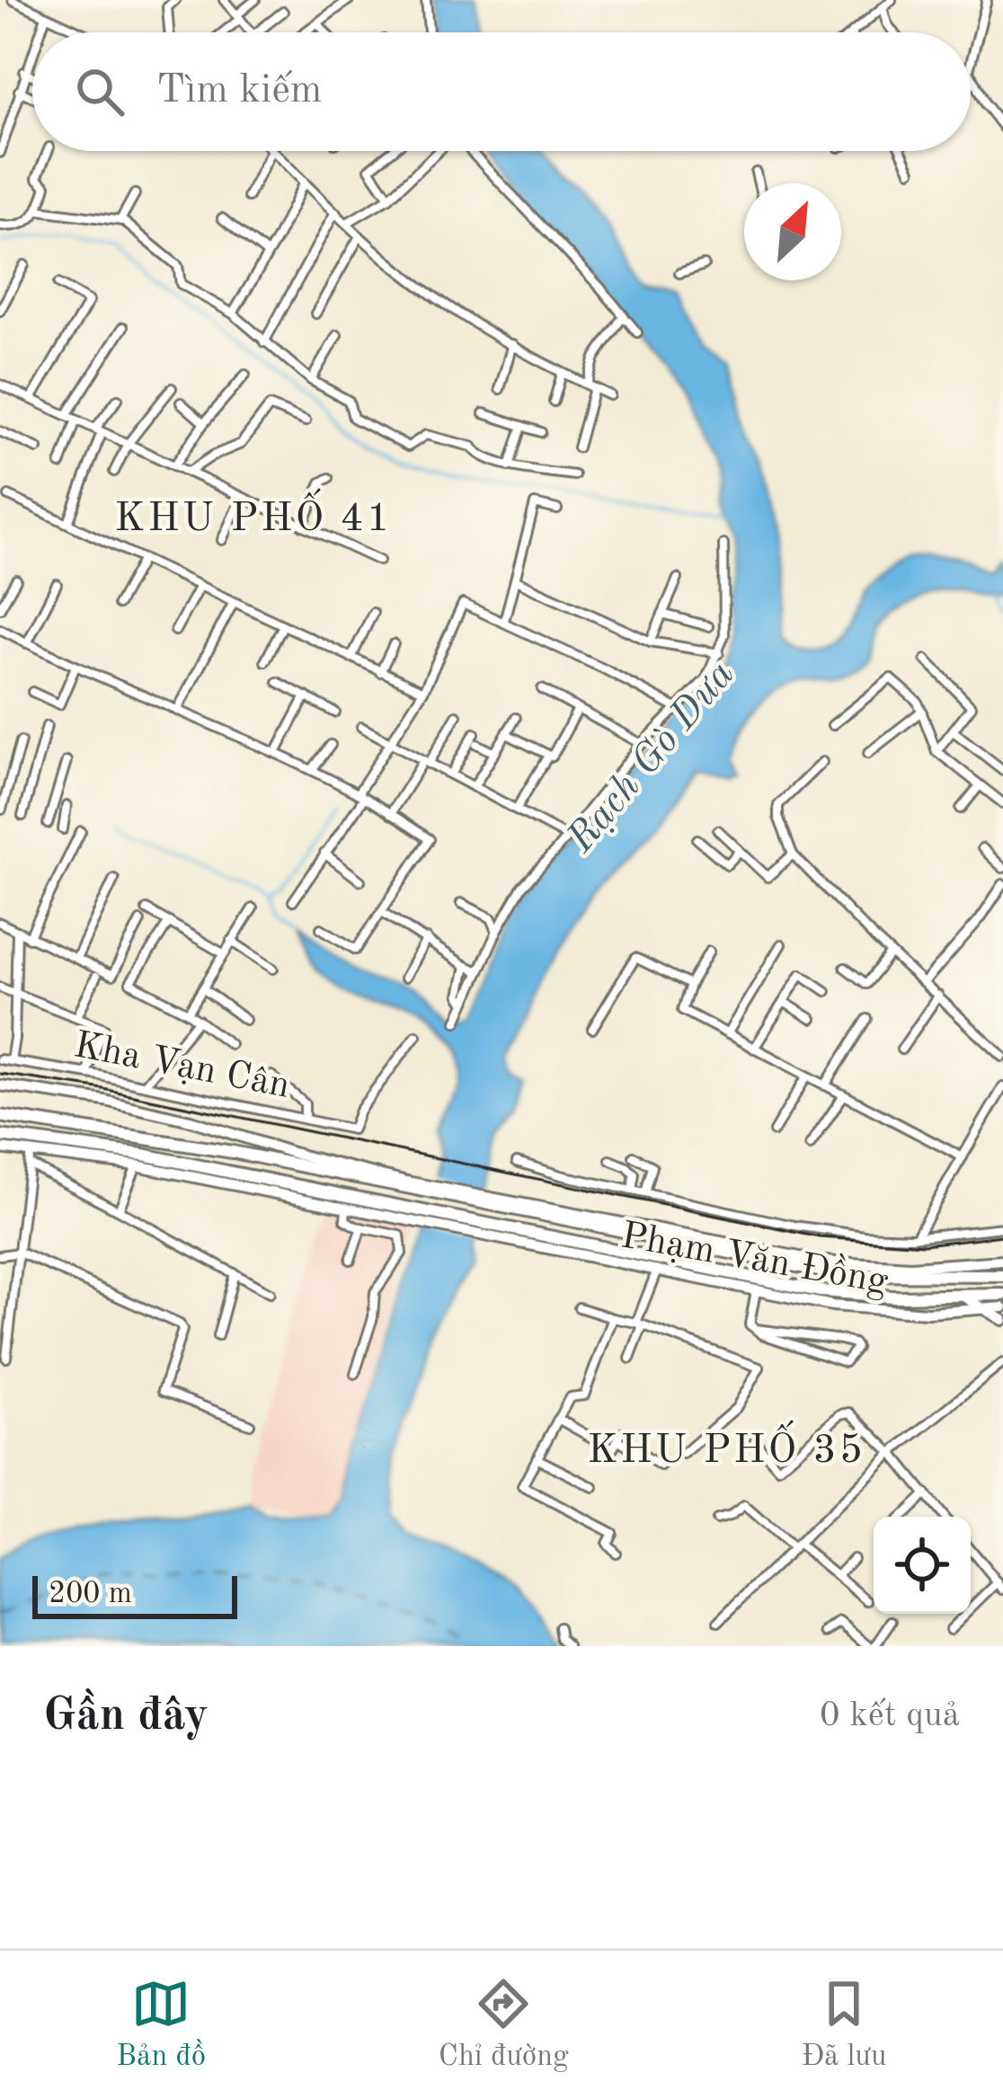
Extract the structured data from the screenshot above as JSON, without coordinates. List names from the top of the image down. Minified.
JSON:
{"streets":{"highway":["Phạm Văn Đồng"],"street":["Kha Vạn Cân"]},"districts":["KHU PHỐ 41","KHU PHỐ 35"],"water":["Rạch Gò Dưa"],"scale_bar":"200 m","north":"top right","page":{"search":"Tìm kiếm","scale":"200 m","heading":["Gần đây","0 kết quả"],"nav":["Bản đồ","Chỉ đường","Đã lưu"]}}
